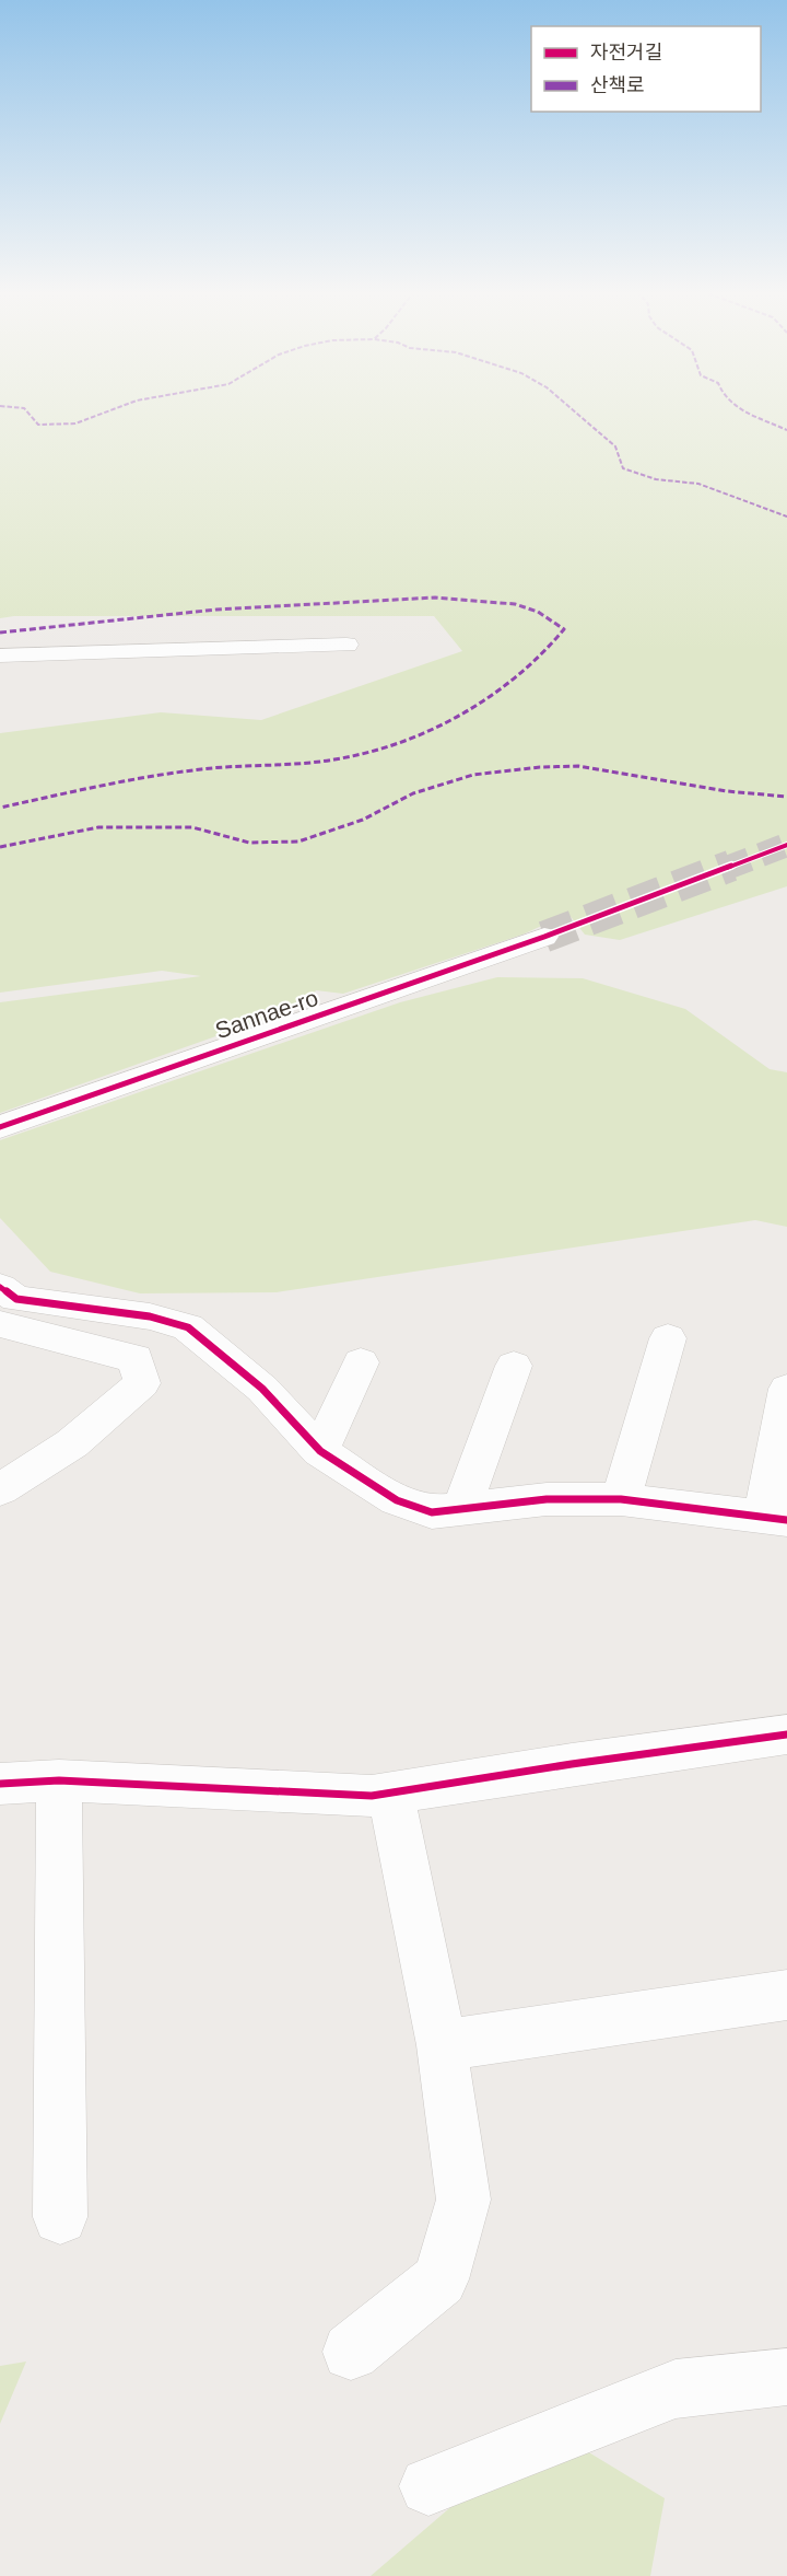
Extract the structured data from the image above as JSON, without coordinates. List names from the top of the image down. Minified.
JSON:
{"streets":{"street":["Sannae-ro"]},"legend":["자전거길","산책로"]}
